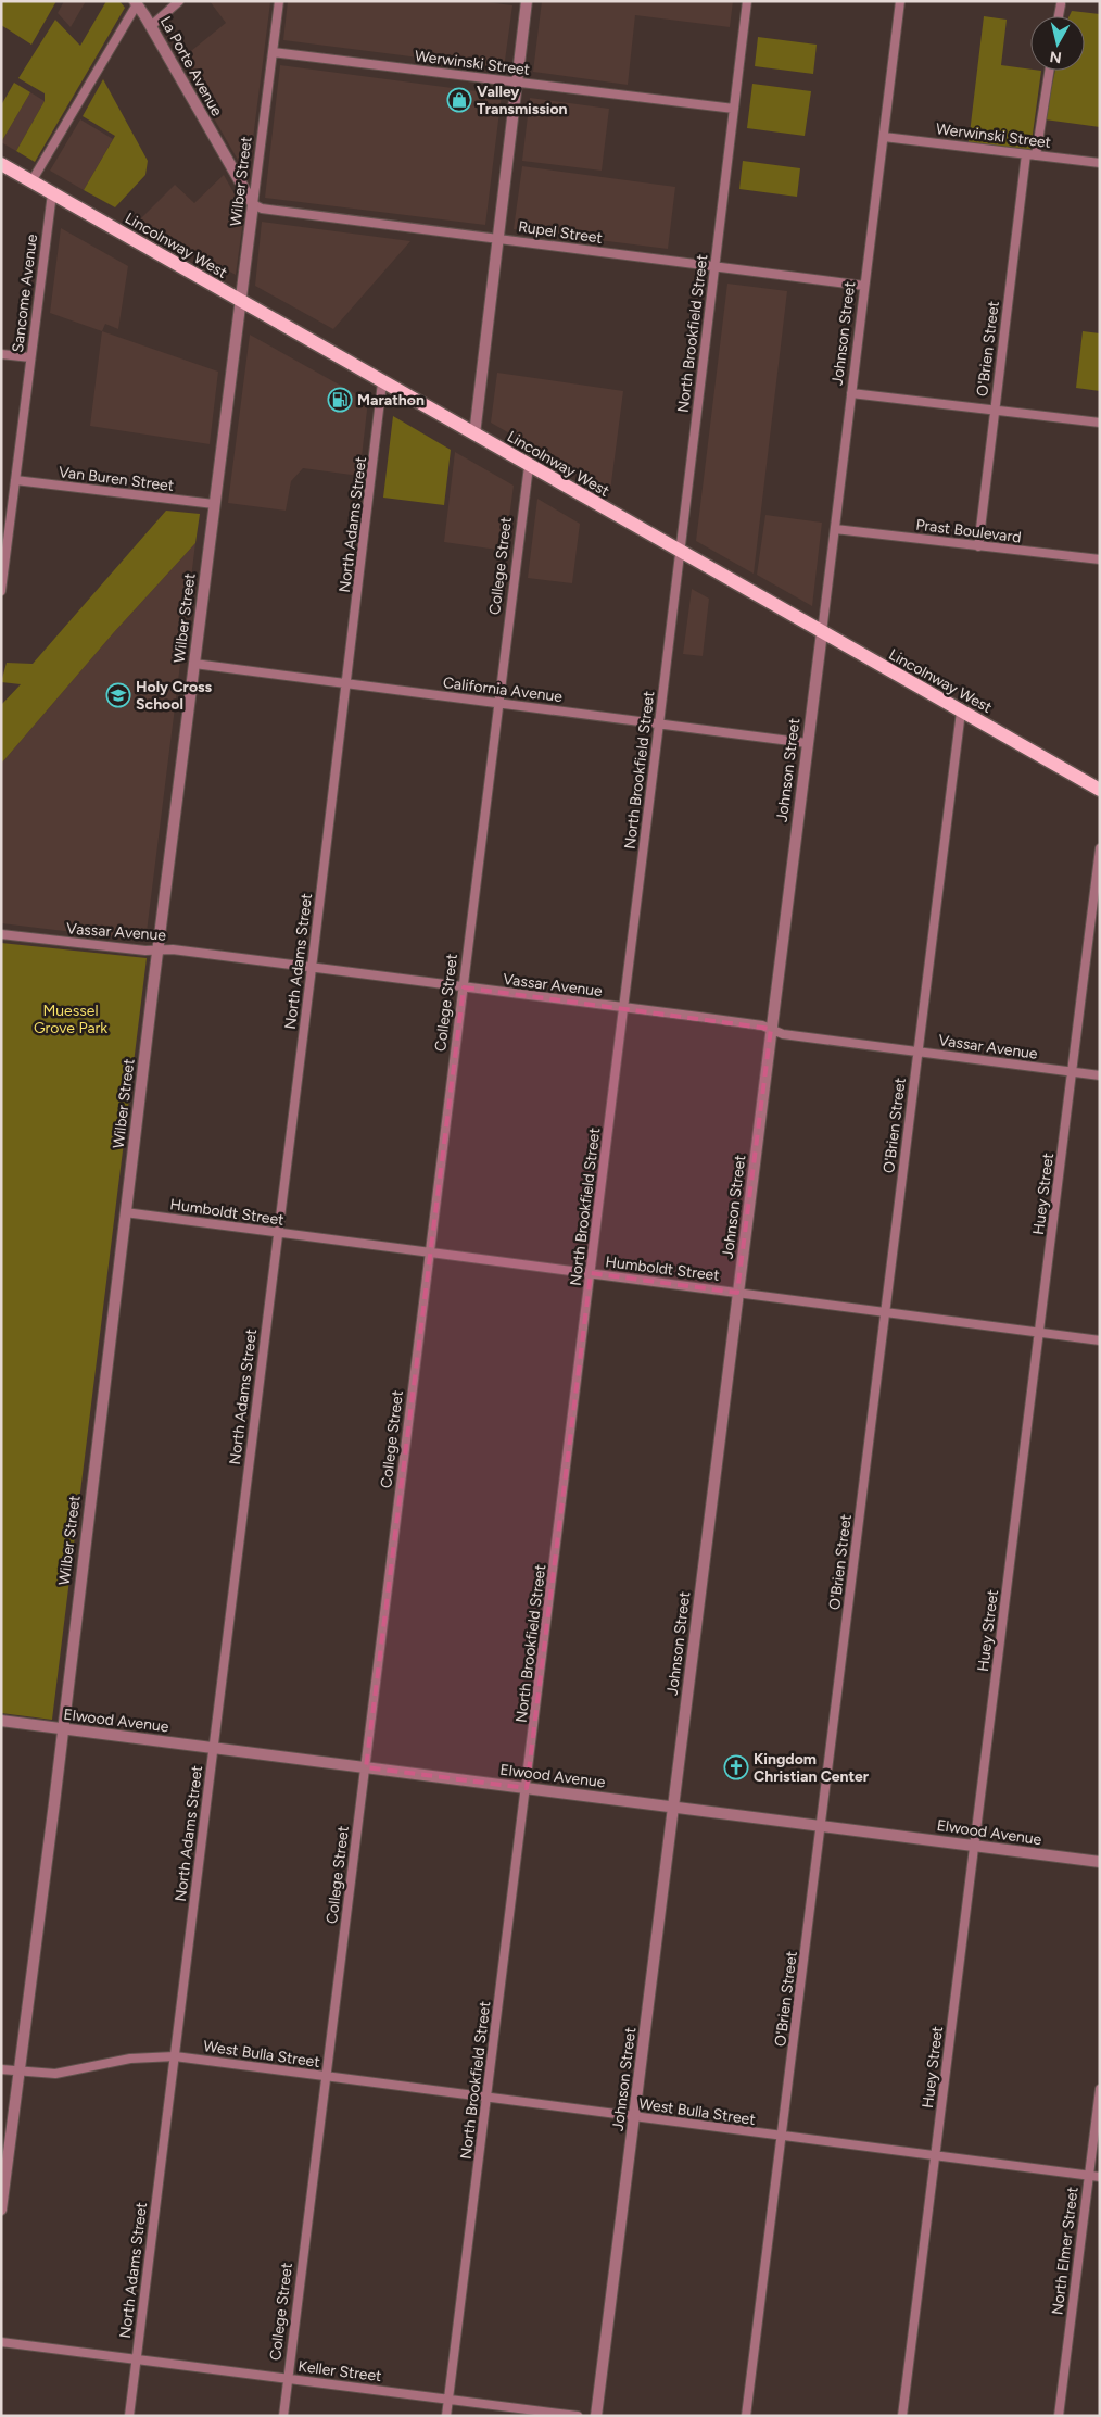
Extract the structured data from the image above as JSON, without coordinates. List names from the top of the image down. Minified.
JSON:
{"streets":{"main road":["Lincolnway West"],"street":["Werwinski Street","La Porte Avenue","Wilber Street","Rupel Street","Sancome Avenue","North Brookfield Street","Johnson Street","O'Brien Street","Van Buren Street","North Adams Street","Prast Boulevard","College Street","California Avenue","Vassar Avenue","Huey Street","Humboldt Street","Elwood Avenue","West Bulla Street","North Elmer Street","Keller Street"]},"crossings":[["Werwinski Street","Wilber Street"],["Werwinski Street","North Brookfield Street"],["Werwinski Street","Johnson Street"],["Werwinski Street","O'Brien Street"],["La Porte Avenue","Wilber Street"],["La Porte Avenue","Rupel Street"],["Wilber Street","Rupel Street"],["Wilber Street","Lincolnway West"],["Wilber Street","Van Buren Street"],["Wilber Street","California Avenue"],["Wilber Street","Vassar Avenue"],["Wilber Street","Humboldt Street"],["Wilber Street","Elwood Avenue"],["Wilber Street","West Bulla Street"],["Rupel Street","North Brookfield Street"],["Rupel Street","Johnson Street"],["Lincolnway West","Sancome Avenue"],["Lincolnway West","North Brookfield Street"],["Lincolnway West","Johnson Street"],["Lincolnway West","O'Brien Street"],["Lincolnway West","North Adams Street"],["Lincolnway West","College Street"],["Sancome Avenue","Van Buren Street"],["North Brookfield Street","California Avenue"],["North Brookfield Street","Vassar Avenue"],["North Brookfield Street","Humboldt Street"],["North Brookfield Street","Elwood Avenue"],["North Brookfield Street","West Bulla Street"],["North Brookfield Street","Keller Street"],["Johnson Street","Prast Boulevard"],["Johnson Street","California Avenue"],["Johnson Street","Vassar Avenue"],["Johnson Street","Humboldt Street"],["Johnson Street","Elwood Avenue"],["Johnson Street","West Bulla Street"],["O'Brien Street","Prast Boulevard"],["O'Brien Street","Vassar Avenue"],["O'Brien Street","Humboldt Street"],["O'Brien Street","Elwood Avenue"],["O'Brien Street","West Bulla Street"],["North Adams Street","California Avenue"],["North Adams Street","Vassar Avenue"],["North Adams Street","Humboldt Street"],["North Adams Street","Elwood Avenue"],["North Adams Street","West Bulla Street"],["North Adams Street","Keller Street"],["College Street","California Avenue"],["College Street","Vassar Avenue"],["College Street","Humboldt Street"],["College Street","Elwood Avenue"],["College Street","West Bulla Street"],["College Street","Keller Street"],["Vassar Avenue","Huey Street"],["Huey Street","Humboldt Street"],["Huey Street","Elwood Avenue"],["Huey Street","West Bulla Street"],["West Bulla Street","North Elmer Street"]],"parks":["Muessel Grove Park"],"places":{"shop":["Valley Transmission"],"fuel station":["Marathon"],"school or university":["Holy Cross School"],"church":["Kingdom Christian Center"]},"north":"bottom"}
